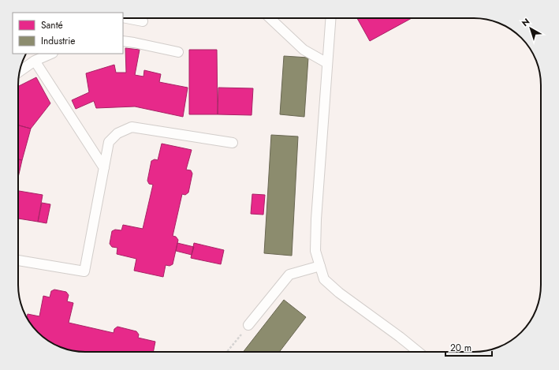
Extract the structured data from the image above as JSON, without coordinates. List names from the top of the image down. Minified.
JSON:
{"legend":["Santé","Industrie"],"scale_bar":"20 m","north":"top left"}
